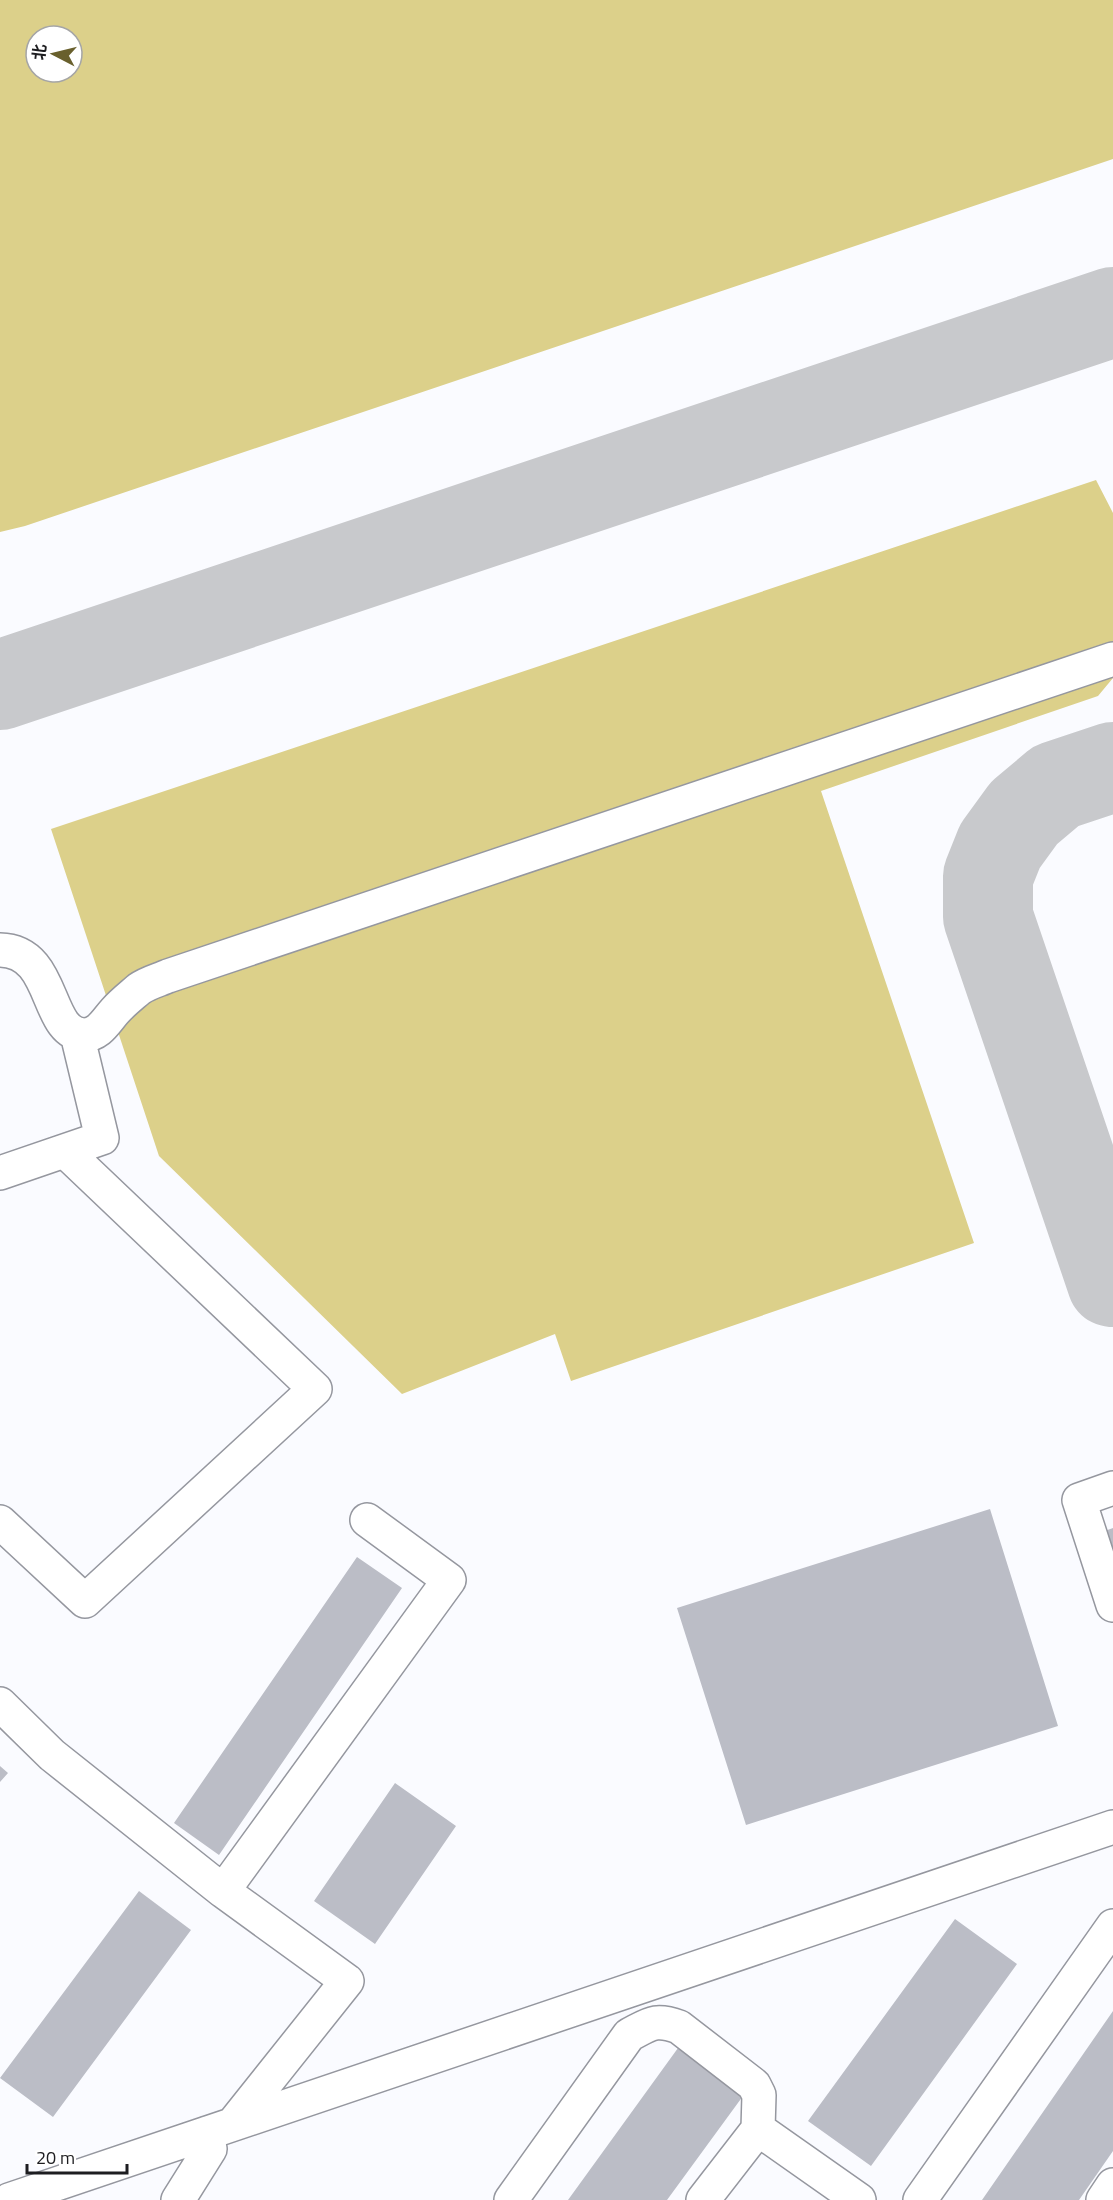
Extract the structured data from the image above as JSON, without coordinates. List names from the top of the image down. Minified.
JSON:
{"scale_bar":"20 m","north":"left"}
